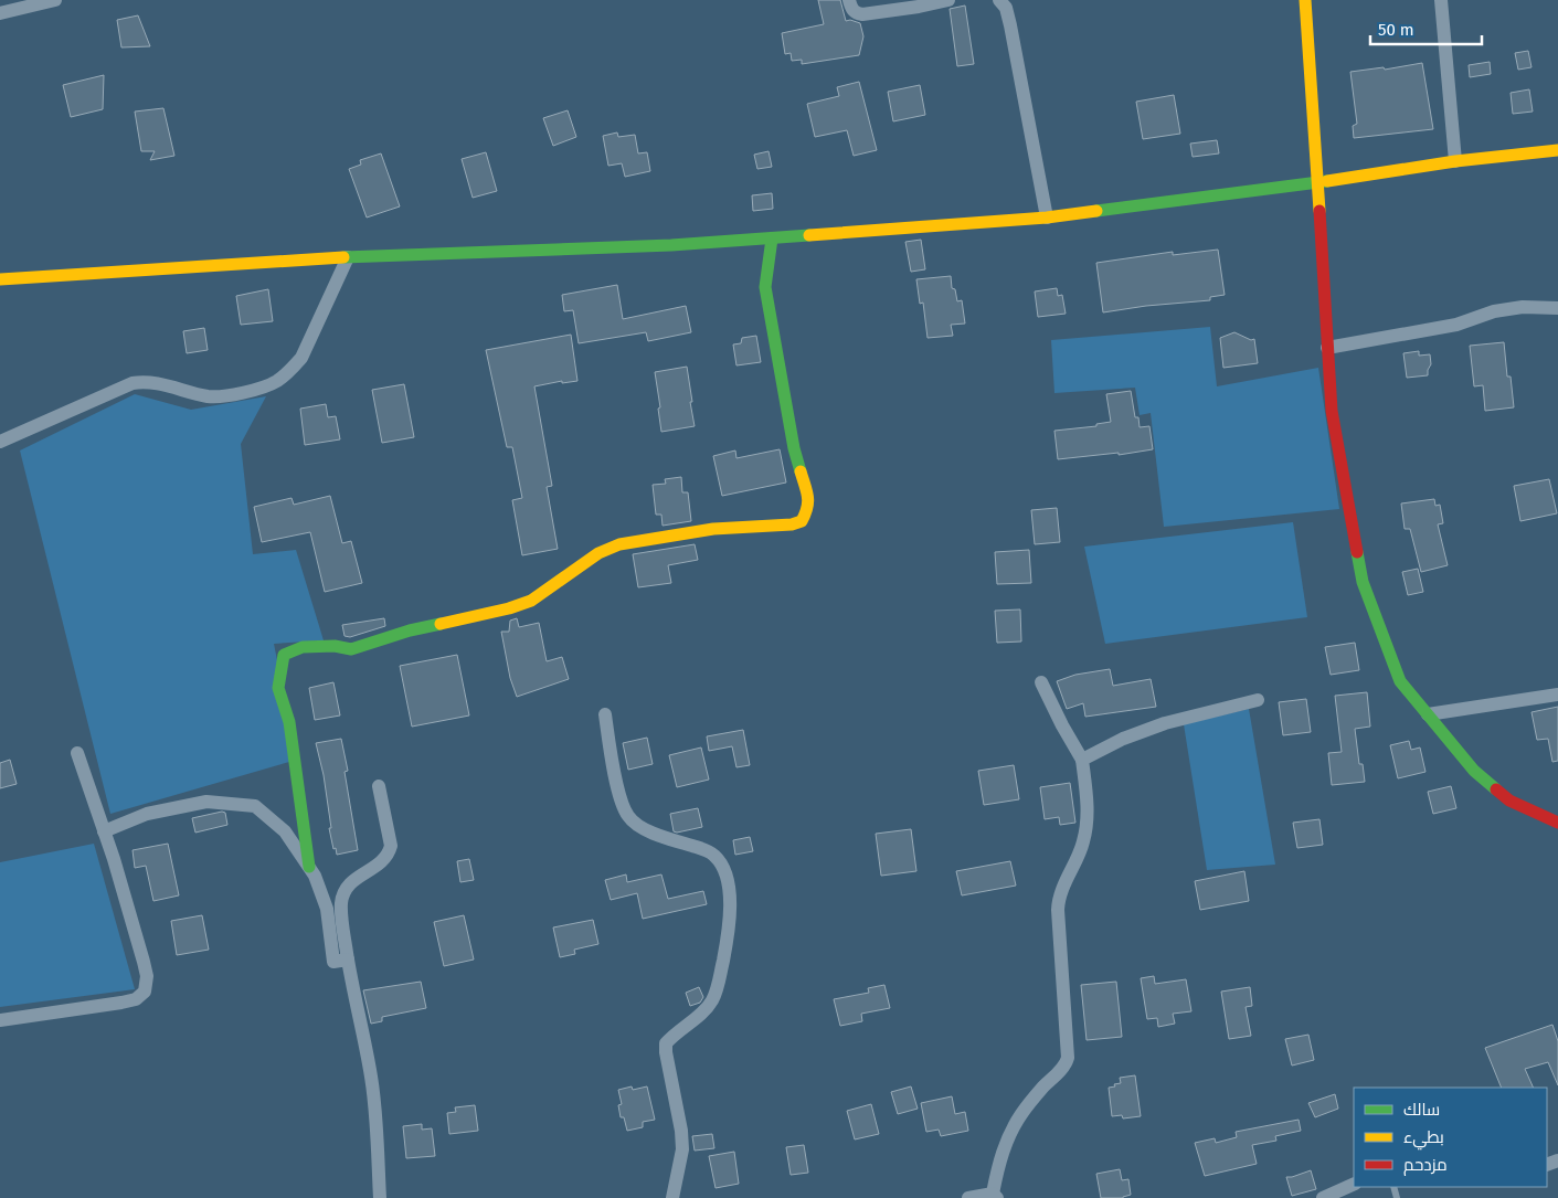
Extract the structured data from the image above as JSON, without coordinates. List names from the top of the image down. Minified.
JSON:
{"legend":["سالك","بطيء","مزدحم"],"scale_bar":"50 m"}
